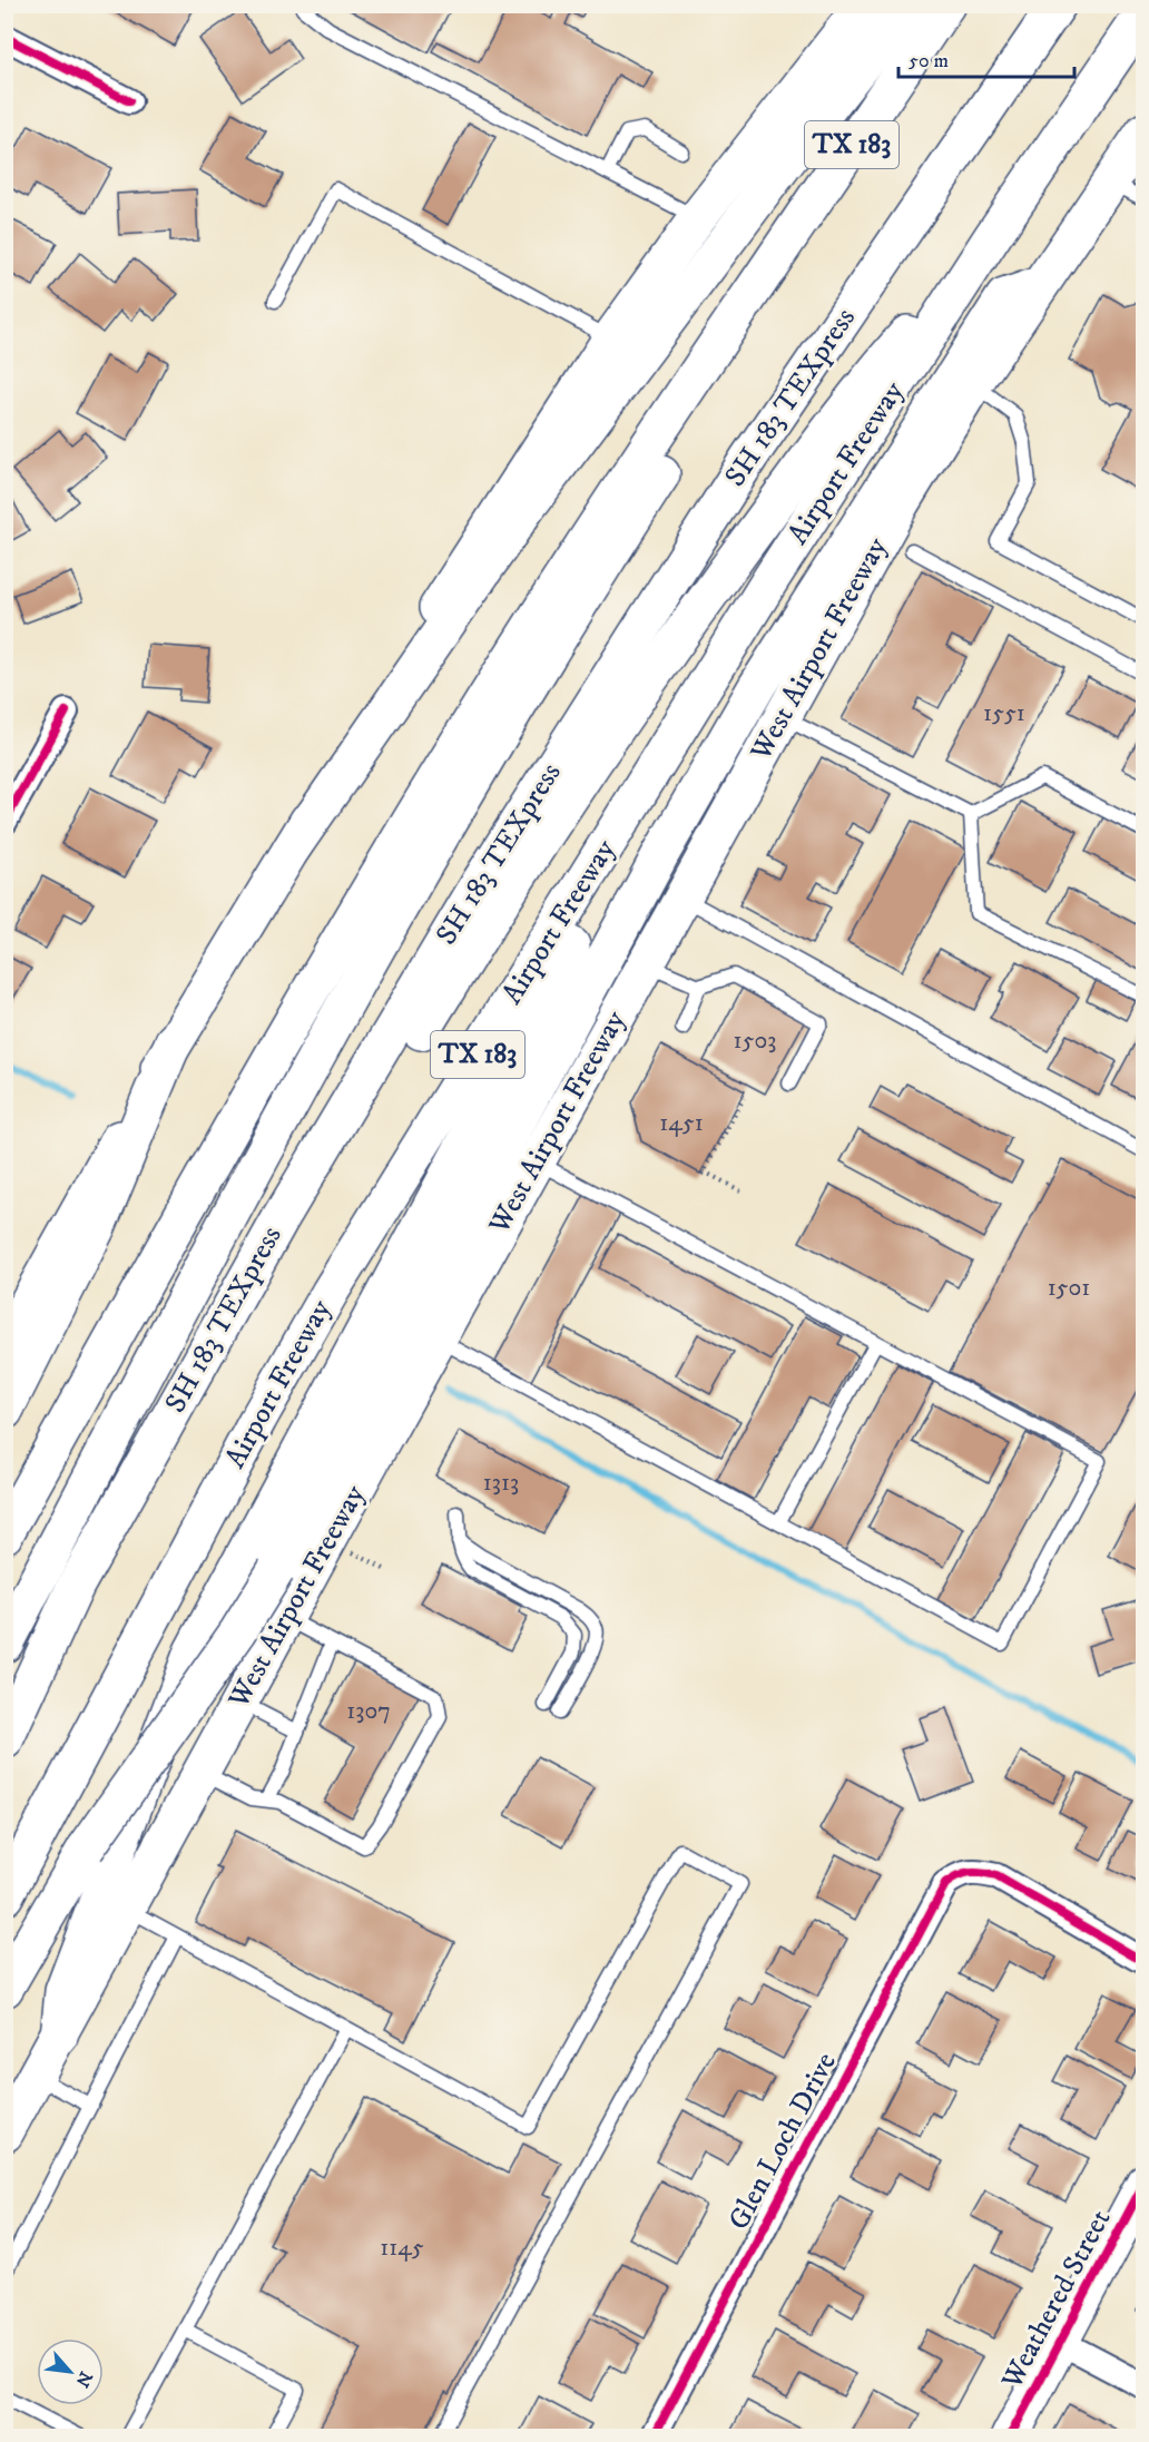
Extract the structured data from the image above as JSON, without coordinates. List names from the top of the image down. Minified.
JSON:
{"streets":{"main road":["TX 183","SH 183 TEXpress","Airport Freeway","West Airport Freeway","Weathered Street"],"street":["Glen Loch Drive"]},"house_numbers":["1551","1503","1451","1501","1313","1307","1145"],"scale_bar":"50 m","north":"bottom right"}
